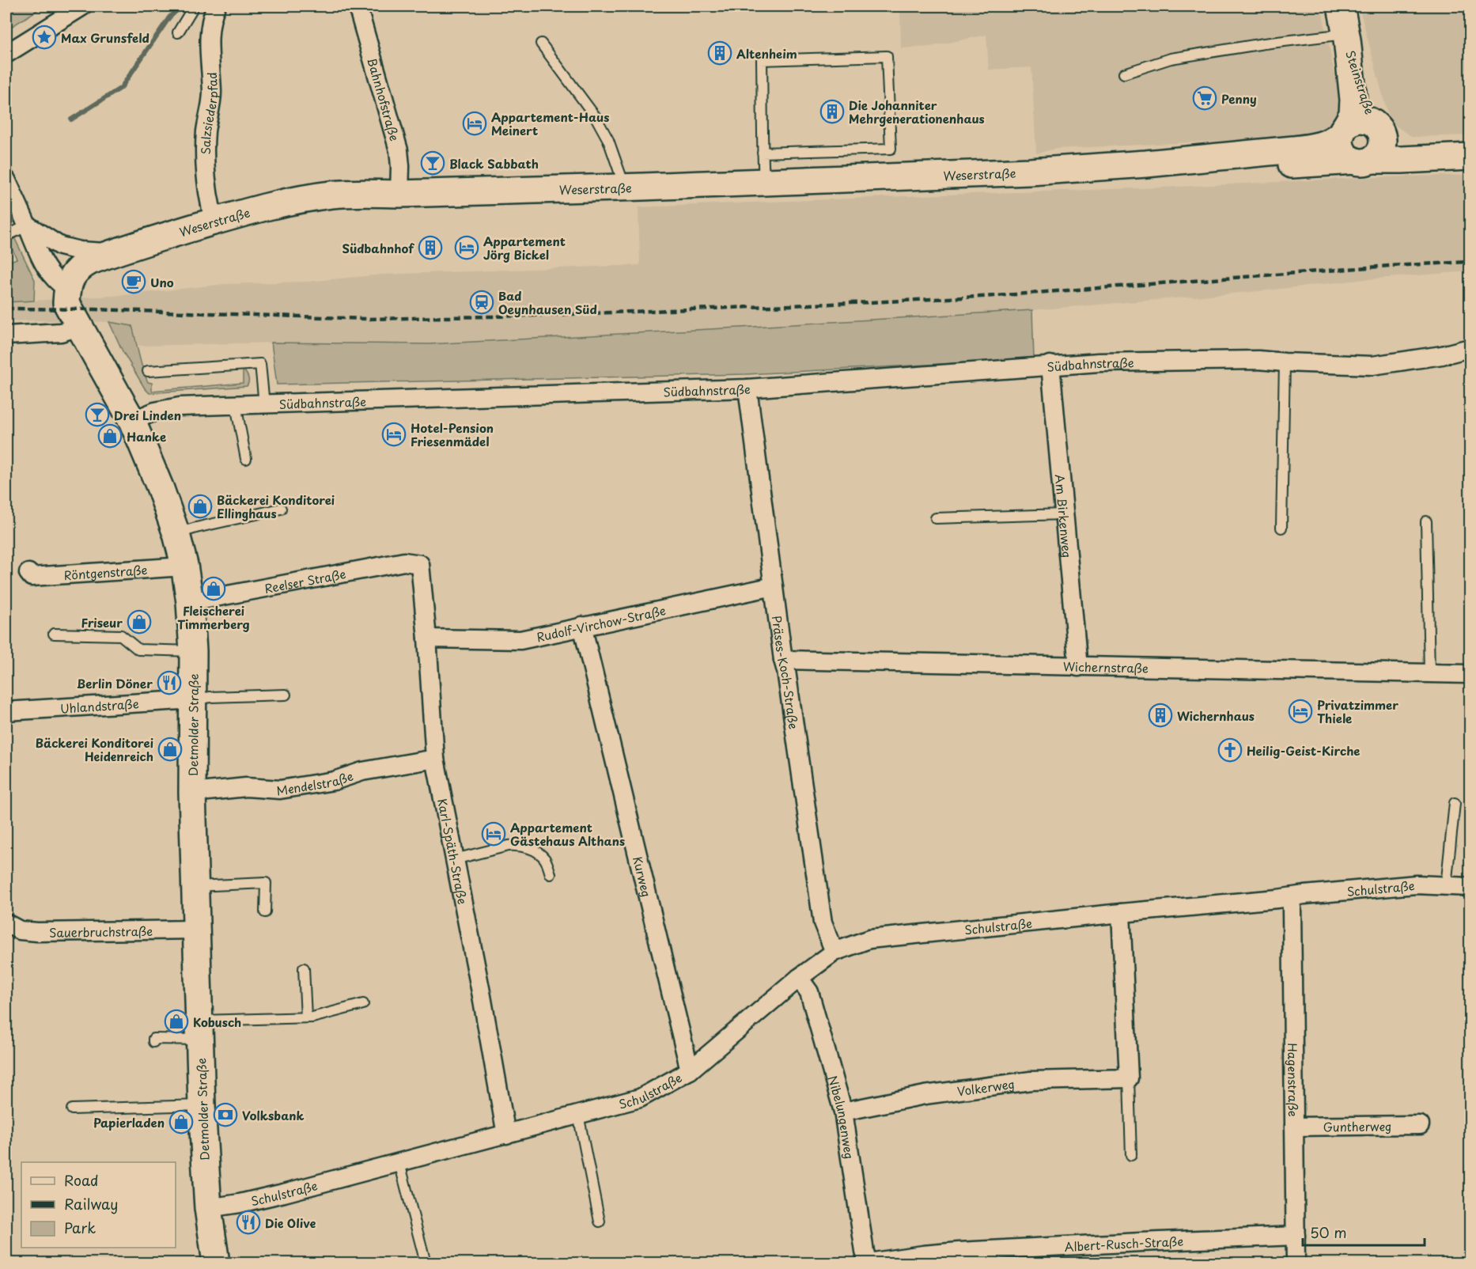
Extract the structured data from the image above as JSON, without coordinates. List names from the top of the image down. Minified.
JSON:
{"streets":{"main road":["Steinstraße","Weserstraße","Detmolder Straße"],"street":["Bahnhofstraße","Salzsiederpfad","Südbahnstraße","Am Birkenweg","Röntgenstraße","Reelser Straße","Rudolf-Virchow-Straße","Wichernstraße","Präses-Koch-Straße","Uhlandstraße","Mendelstraße","Karl-Späth-Straße","Kurweg","Schulstraße","Sauerbruchstraße","Hagenstraße","Volkerweg","Nibelungenweg","Guntherweg","Albert-Rusch-Straße"]},"crossings":[["Steinstraße","Weserstraße"],["Bahnhofstraße","Weserstraße"],["Salzsiederpfad","Weserstraße"],["Weserstraße","Detmolder Straße"],["Südbahnstraße","Am Birkenweg"],["Südbahnstraße","Präses-Koch-Straße"],["Südbahnstraße","Detmolder Straße"],["Am Birkenweg","Wichernstraße"],["Röntgenstraße","Detmolder Straße"],["Reelser Straße","Detmolder Straße"],["Reelser Straße","Karl-Späth-Straße"],["Rudolf-Virchow-Straße","Präses-Koch-Straße"],["Rudolf-Virchow-Straße","Karl-Späth-Straße"],["Rudolf-Virchow-Straße","Kurweg"],["Wichernstraße","Präses-Koch-Straße"],["Präses-Koch-Straße","Schulstraße"],["Uhlandstraße","Detmolder Straße"],["Detmolder Straße","Mendelstraße"],["Detmolder Straße","Schulstraße"],["Detmolder Straße","Sauerbruchstraße"],["Mendelstraße","Karl-Späth-Straße"],["Karl-Späth-Straße","Schulstraße"],["Kurweg","Schulstraße"],["Schulstraße","Hagenstraße"],["Schulstraße","Nibelungenweg"],["Hagenstraße","Guntherweg"],["Hagenstraße","Albert-Rusch-Straße"],["Volkerweg","Nibelungenweg"],["Nibelungenweg","Albert-Rusch-Straße"]],"places":{"place":["Max Grunsfeld"],"building":["Altenheim","Die Johanniter Mehrgenerationenhaus","Südbahnhof","Wichernhaus"],"supermarket":["Penny"],"hotel":["Appartement-Haus Meinert","Appartement Jörg Bickel","Hotel-Pension Friesenmädel","Privatzimmer Thiele","Appartement Gästehaus Althans"],"bar":["Black Sabbath","Drei Linden"],"cafe":["Uno"],"station":["Bad Oeynhausen Süd"],"shop":["Hanke","Bäckerei Konditorei Ellinghaus","Fleischerei Timmerberg","Friseur","Bäckerei Konditorei Heidenreich","Kobusch","Papierladen"],"restaurant":["Berlin Döner","Die Olive"],"church":["Heilig-Geist-Kirche"],"bank":["Volksbank"]},"legend":["Road","Railway","Park"],"scale_bar":"50 m"}
